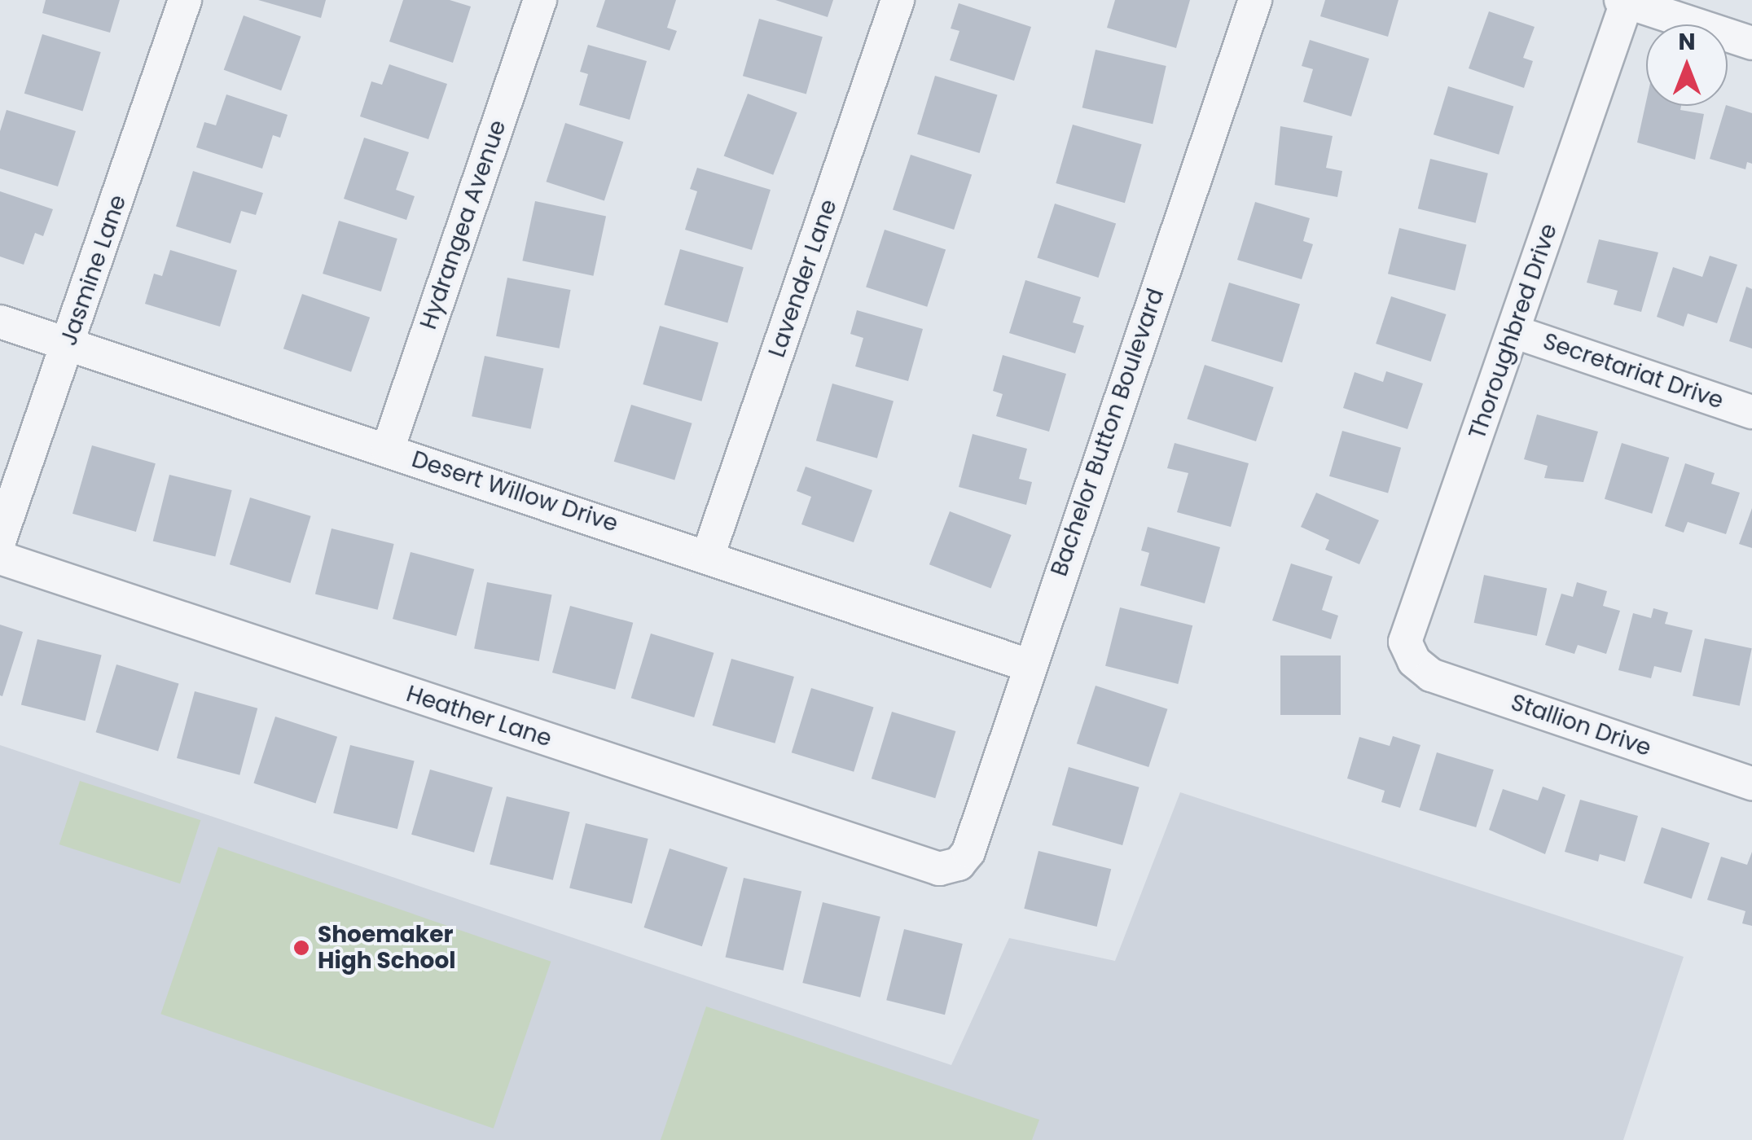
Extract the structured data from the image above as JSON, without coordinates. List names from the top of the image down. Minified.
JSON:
{"streets":{"street":["Hydrangea Avenue","Jasmine Lane","Lavender Lane","Thoroughbred Drive","Secretariat Drive","Bachelor Button Boulevard","Desert Willow Drive","Heather Lane","Stallion Drive"]},"crossings":[["Hydrangea Avenue","Desert Willow Drive"],["Jasmine Lane","Desert Willow Drive"],["Lavender Lane","Desert Willow Drive"],["Thoroughbred Drive","Secretariat Drive"],["Thoroughbred Drive","Stallion Drive"],["Bachelor Button Boulevard","Desert Willow Drive"],["Bachelor Button Boulevard","Heather Lane"]],"places":["Shoemaker High School"],"north":"top"}
